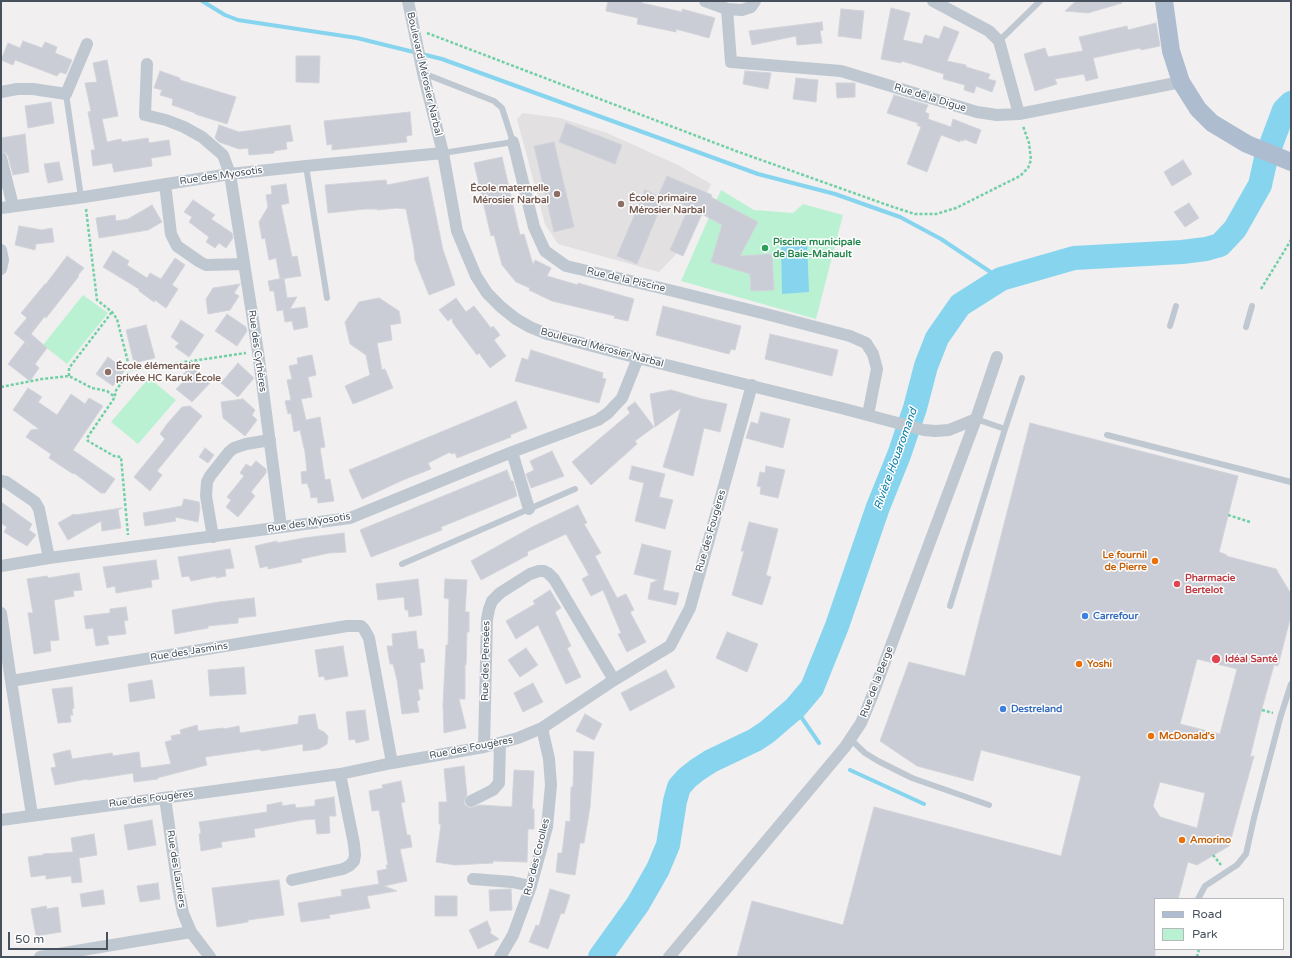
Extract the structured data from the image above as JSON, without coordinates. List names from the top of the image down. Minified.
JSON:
{"streets":{"street":["Boulevard Mérosier Narbal","Rue de la Digue","Rue des Myosotis","Rue de la Piscine","Rue des Cythères","Rue des Fougères","Rue des Jasmins","Rue des Pensées","Rue de la Berge","Rue des Corolles","Rue des Lauriers"]},"crossings":[["Boulevard Mérosier Narbal","Rue des Myosotis"],["Boulevard Mérosier Narbal","Rue de la Piscine"],["Boulevard Mérosier Narbal","Rue des Fougères"],["Boulevard Mérosier Narbal","Rue de la Berge"],["Rue des Myosotis","Rue des Cythères"],["Rue des Fougères","Rue des Jasmins"],["Rue des Fougères","Rue des Pensées"],["Rue des Fougères","Rue des Corolles"],["Rue des Fougères","Rue des Lauriers"]],"water":["Rivière Houaromand"],"places":["École maternelle Mérosier Narbal","École primaire Mérosier Narbal","Piscine municipale de Baie-Mahault","École élémentaire privée HC Karuk École","Le fournil de Pierre","Pharmacie Bertelot","Carrefour","Idéal Santé","Yoshi","Destreland","McDonald's","Amorino"],"legend":["Road","Park"],"scale_bar":"50 m"}
